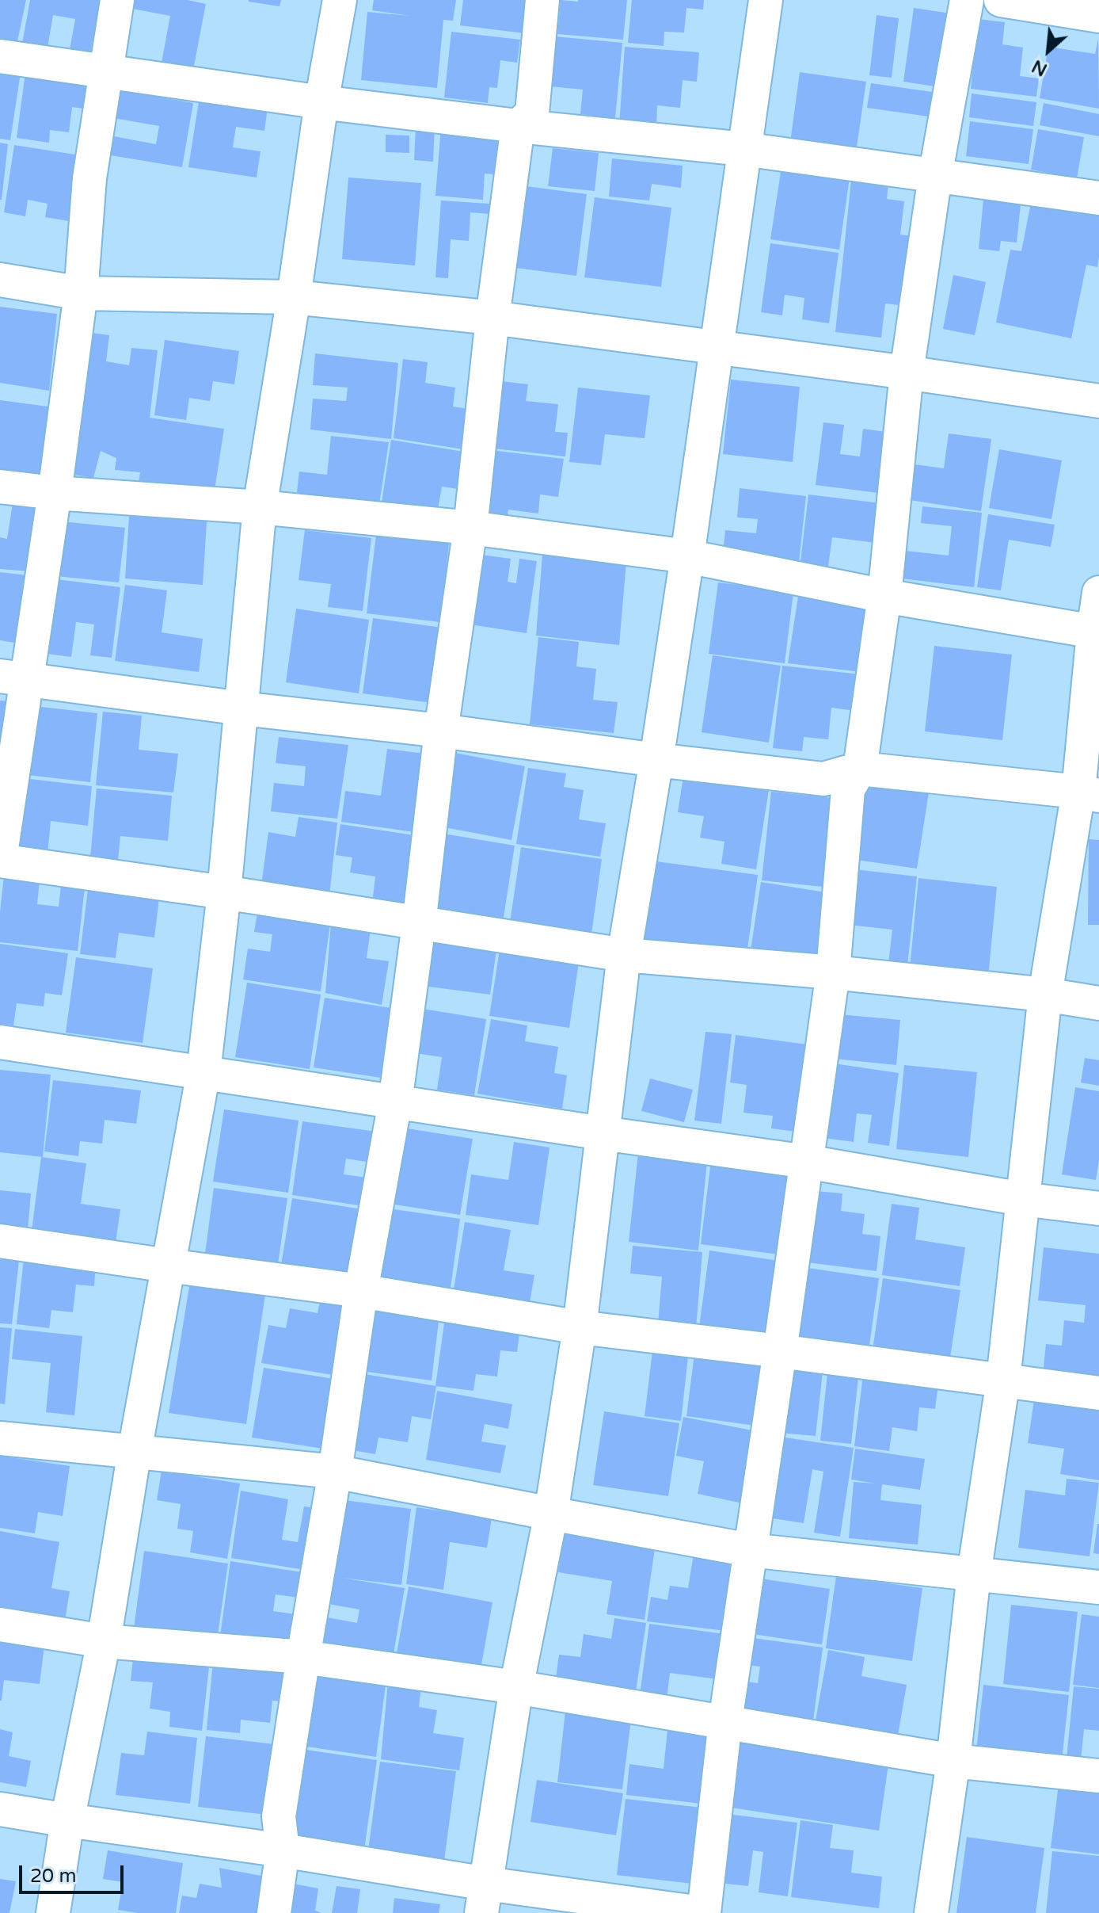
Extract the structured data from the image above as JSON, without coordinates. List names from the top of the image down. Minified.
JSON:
{"scale_bar":"20 m","north":"bottom left"}
